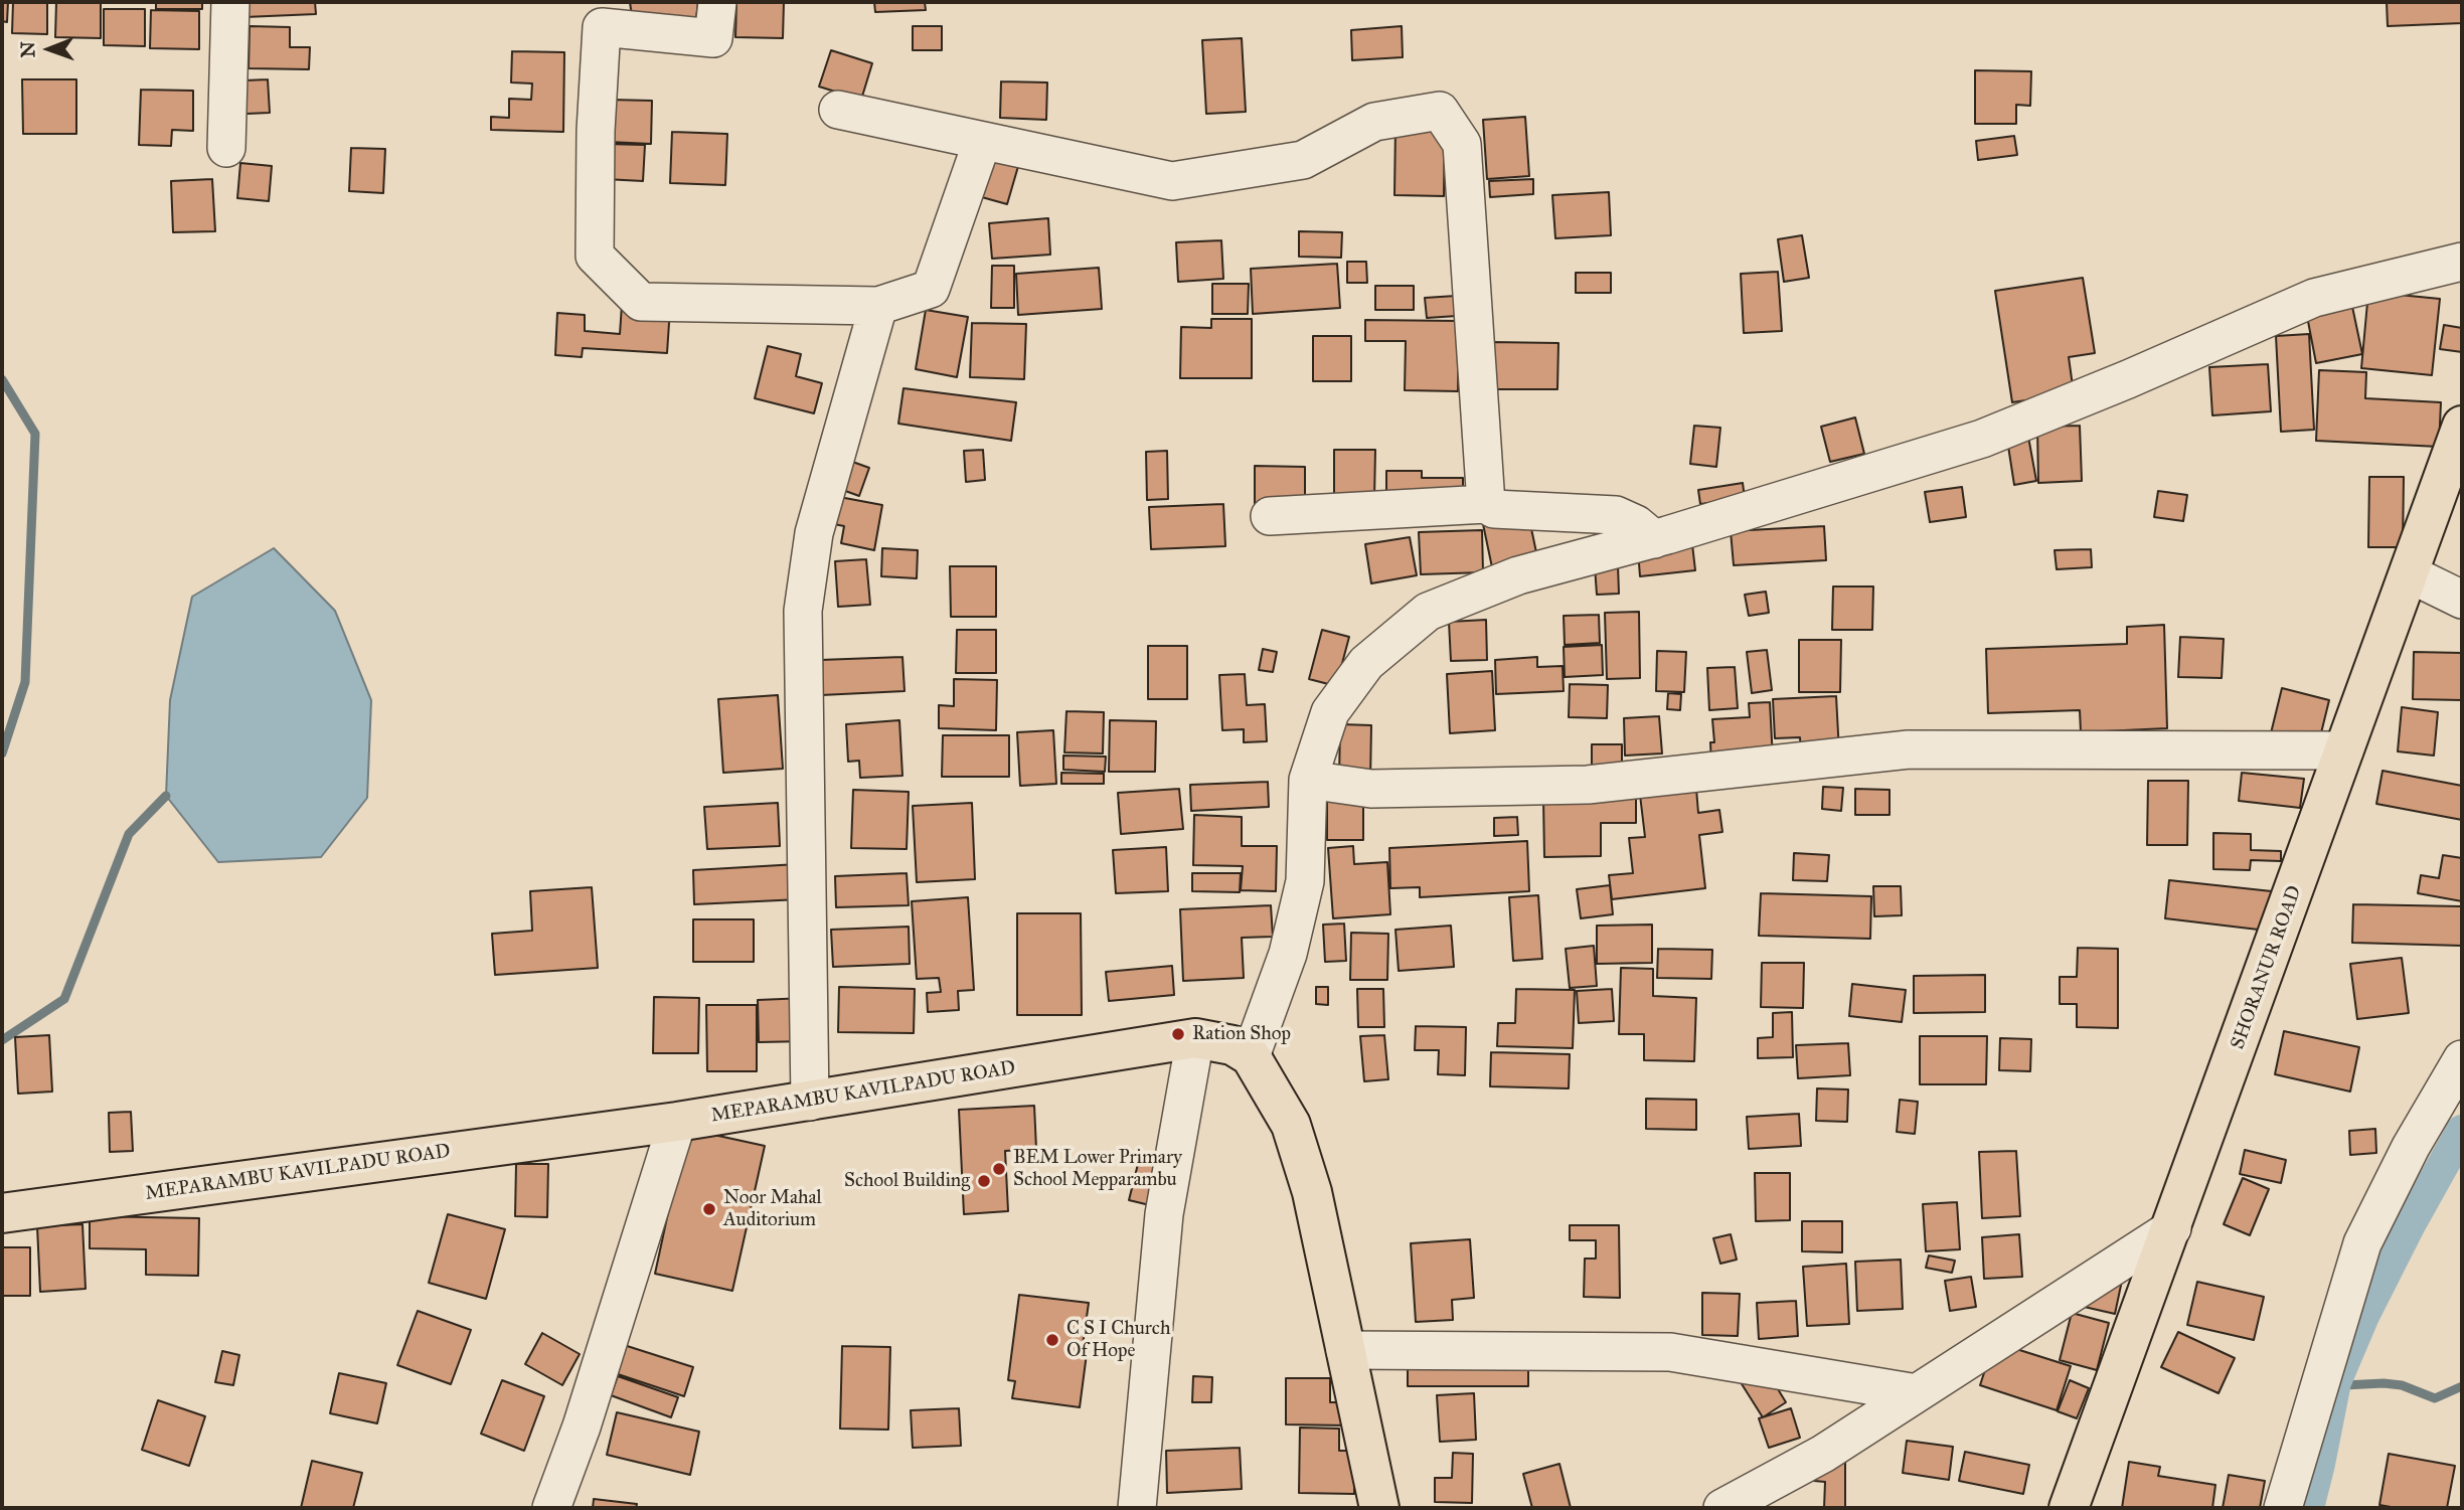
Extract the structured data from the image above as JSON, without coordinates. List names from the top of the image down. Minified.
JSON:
{"streets":{"main road":["SHORANUR ROAD","MEPARAMBU KAVILPADU ROAD"]},"places":["Ration Shop","BEM Lower Primary School Mepparambu","School Building","Noor Mahal Auditorium","C S I Church Of Hope"],"north":"left"}
